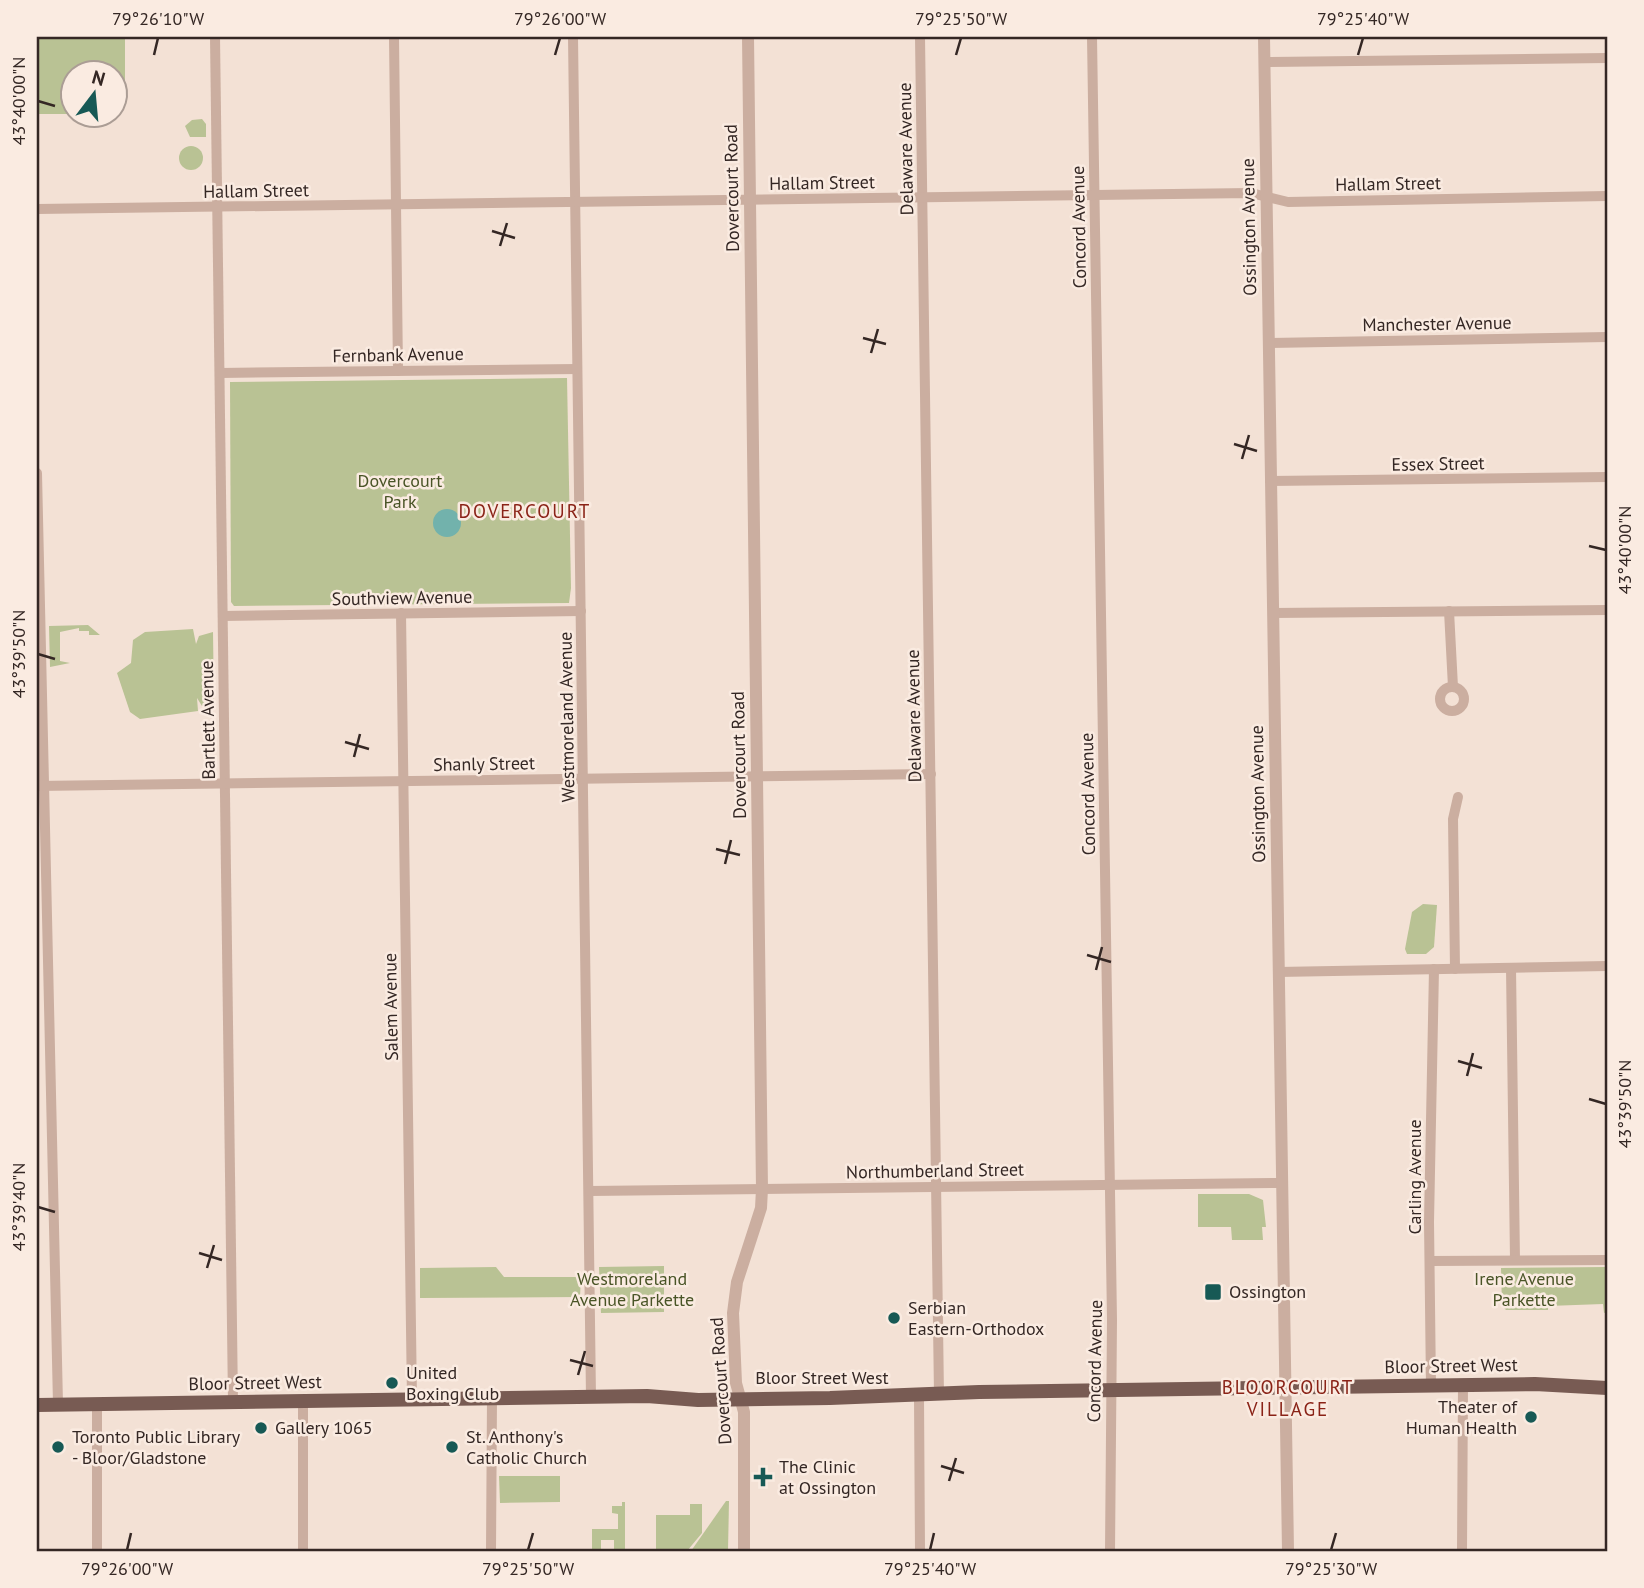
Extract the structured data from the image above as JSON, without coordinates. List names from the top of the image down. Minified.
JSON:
{"streets":{"main road":["Bloor Street West"],"street":["Delaware Avenue","Hallam Street","Dovercourt Road","Concord Avenue","Ossington Avenue","Manchester Avenue","Fernbank Avenue","Essex Street","Southview Avenue","Westmoreland Avenue","Bartlett Avenue","Shanly Street","Salem Avenue","Northumberland Street","Carling Avenue"]},"crossings":[["Delaware Avenue","Hallam Street"],["Delaware Avenue","Shanly Street"],["Delaware Avenue","Northumberland Street"],["Delaware Avenue","Bloor Street West"],["Hallam Street","Dovercourt Road"],["Hallam Street","Concord Avenue"],["Hallam Street","Ossington Avenue"],["Hallam Street","Westmoreland Avenue"],["Hallam Street","Bartlett Avenue"],["Dovercourt Road","Shanly Street"],["Dovercourt Road","Northumberland Street"],["Dovercourt Road","Bloor Street West"],["Concord Avenue","Northumberland Street"],["Concord Avenue","Bloor Street West"],["Ossington Avenue","Manchester Avenue"],["Ossington Avenue","Essex Street"],["Ossington Avenue","Northumberland Street"],["Ossington Avenue","Bloor Street West"],["Fernbank Avenue","Westmoreland Avenue"],["Fernbank Avenue","Bartlett Avenue"],["Southview Avenue","Westmoreland Avenue"],["Southview Avenue","Bartlett Avenue"],["Southview Avenue","Salem Avenue"],["Westmoreland Avenue","Shanly Street"],["Westmoreland Avenue","Northumberland Street"],["Westmoreland Avenue","Bloor Street West"],["Bartlett Avenue","Shanly Street"],["Bartlett Avenue","Bloor Street West"],["Shanly Street","Salem Avenue"],["Salem Avenue","Bloor Street West"],["Carling Avenue","Bloor Street West"]],"districts":["DOVERCOURT","BLOORCOURT VILLAGE"],"parks":["Dovercourt Park","Westmoreland Avenue Parkette","Irene Avenue Parkette"],"places":{"transit":["Ossington"],"other":["Serbian Eastern-Orthodox","United Boxing Club","Theater of Human Health","Gallery 1065","Toronto Public Library - Bloor/Gladstone","St. Anthony's Catholic Church"],"health":["The Clinic at Ossington"]},"north":"top","coordinates":["79°26'10\"W","79°26'00\"W","79°25'50\"W","79°25'40\"W","43°40'00\"N","43°39'50\"N","43°39'40\"N","79°25'30\"W"]}
